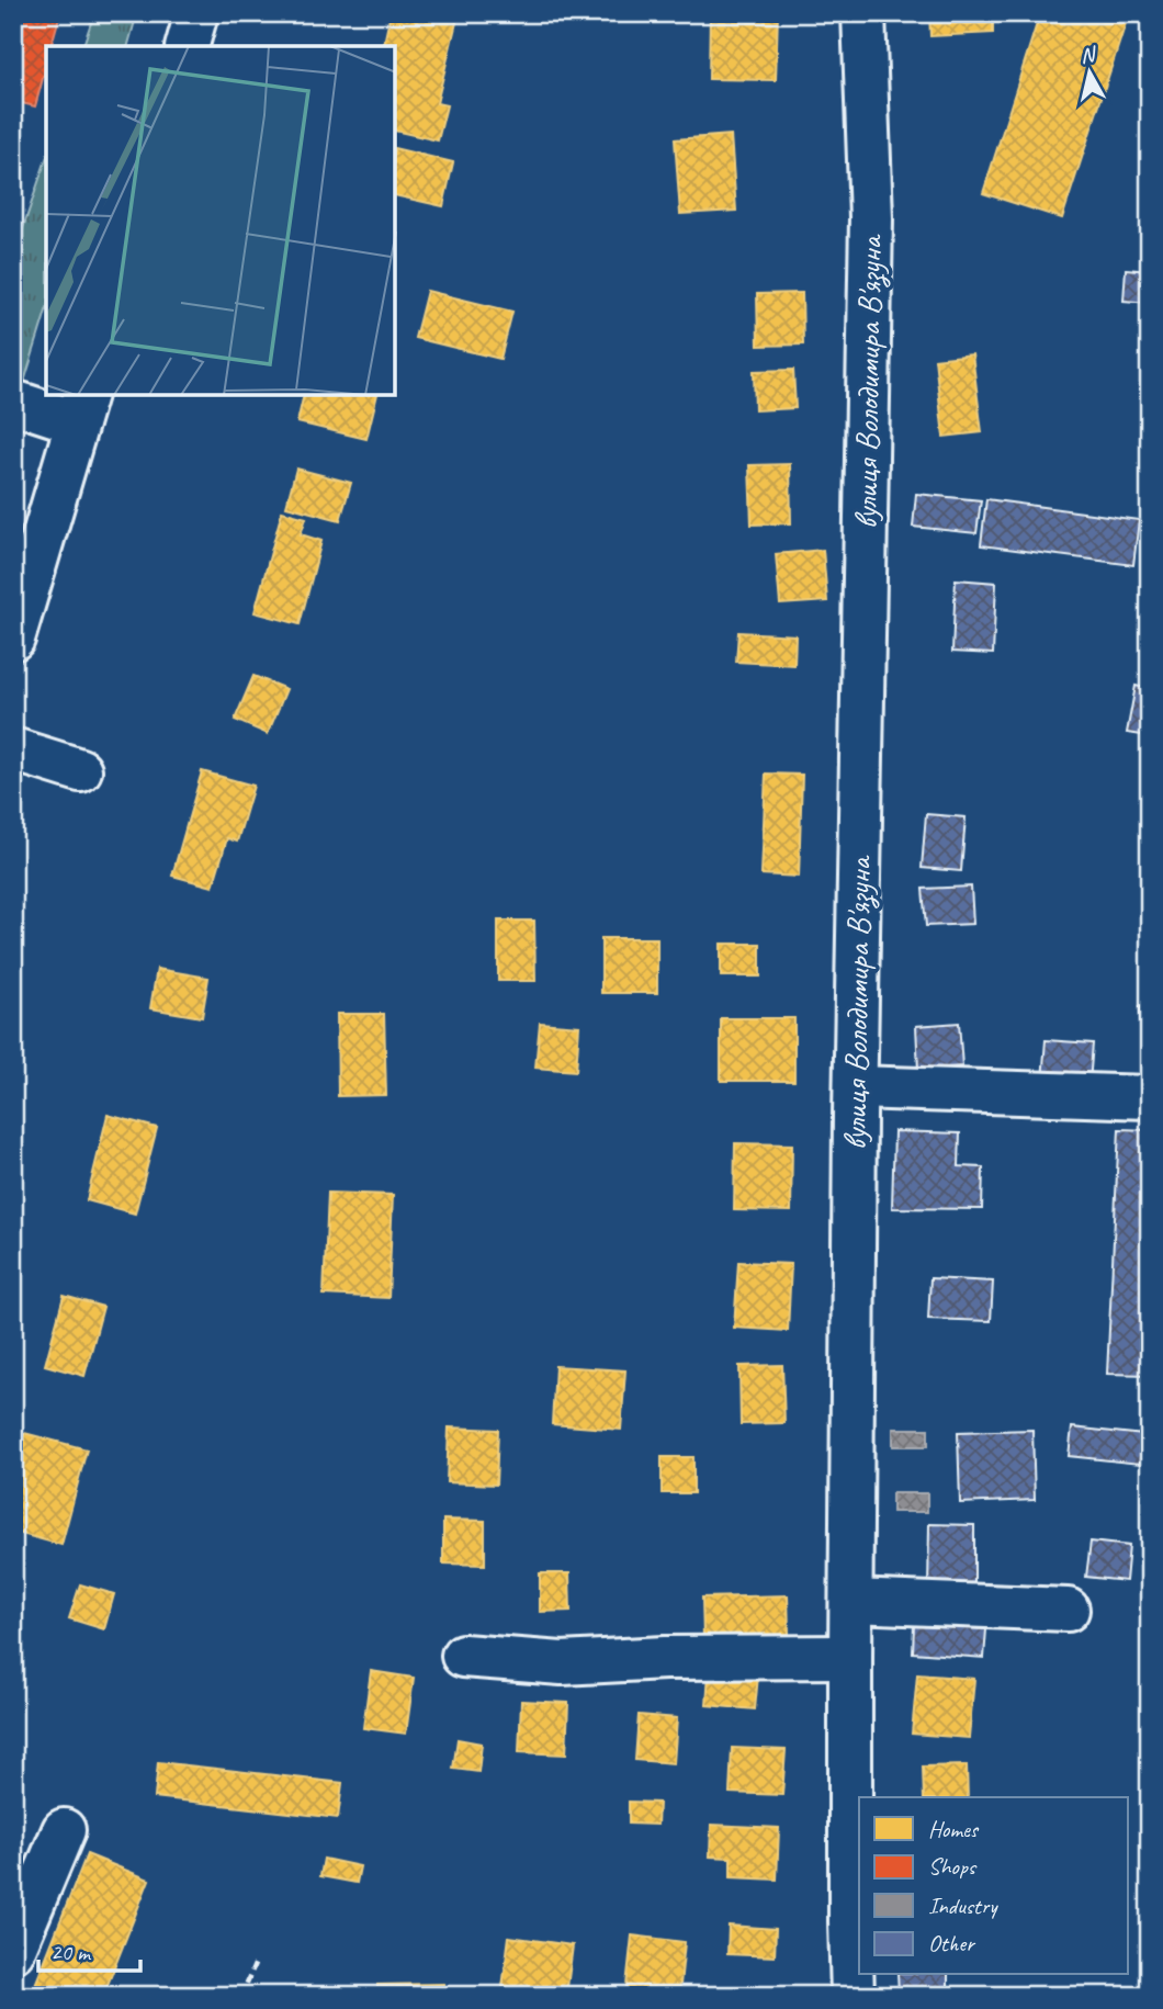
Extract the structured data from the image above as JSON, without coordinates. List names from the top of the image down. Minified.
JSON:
{"streets":{"main road":["вулиця Володимира В'язуна"]},"legend":["Homes","Shops","Industry","Other"],"scale_bar":"20 m","north":"top"}
